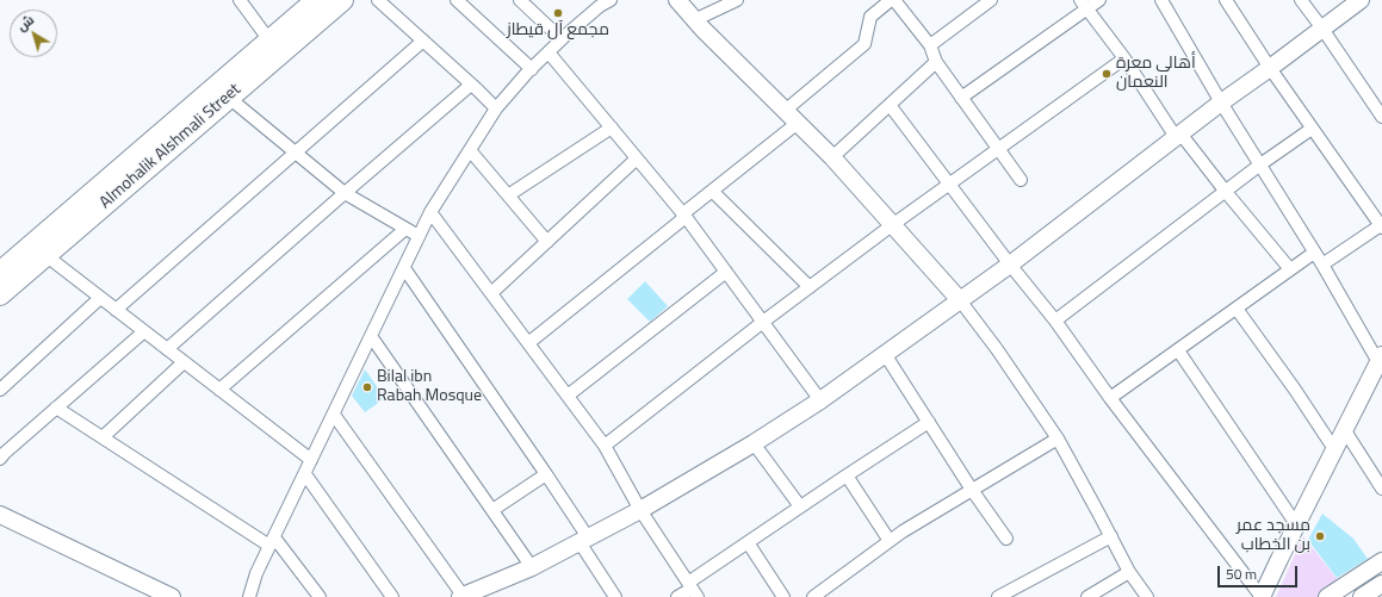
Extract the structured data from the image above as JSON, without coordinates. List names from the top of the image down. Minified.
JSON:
{"streets":{"highway":["Almohalik Alshmali Street"]},"places":["مجمع آل قيطاز","أهالي معرة النعمان","Bilal ibn Rabah Mosque","مسجد عمر بن الخطاب"],"scale_bar":"50 m","north":"top left"}
